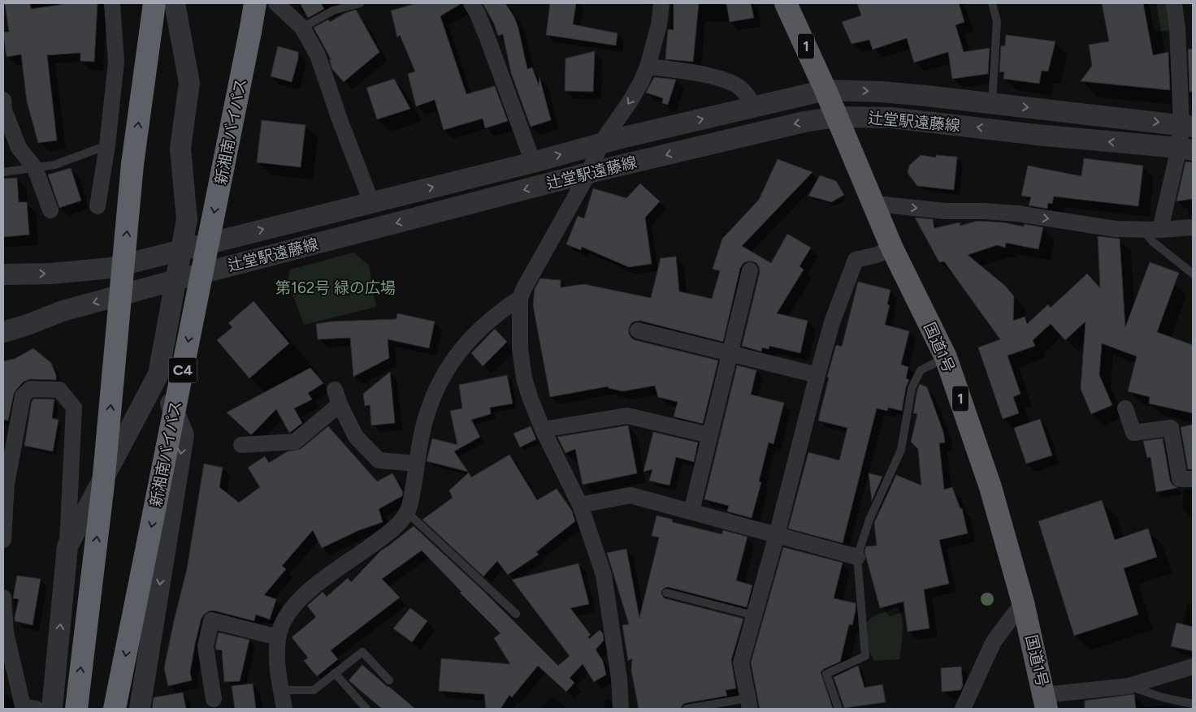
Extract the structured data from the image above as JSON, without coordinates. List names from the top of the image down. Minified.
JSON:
{"streets":{"highway":["1","新湘南バイパス","国道1号","C4"],"street":["辻堂駅遠藤線"]},"crossings":[["辻堂駅遠藤線","国道1号"]],"parks":["第162号 緑の広場"]}
